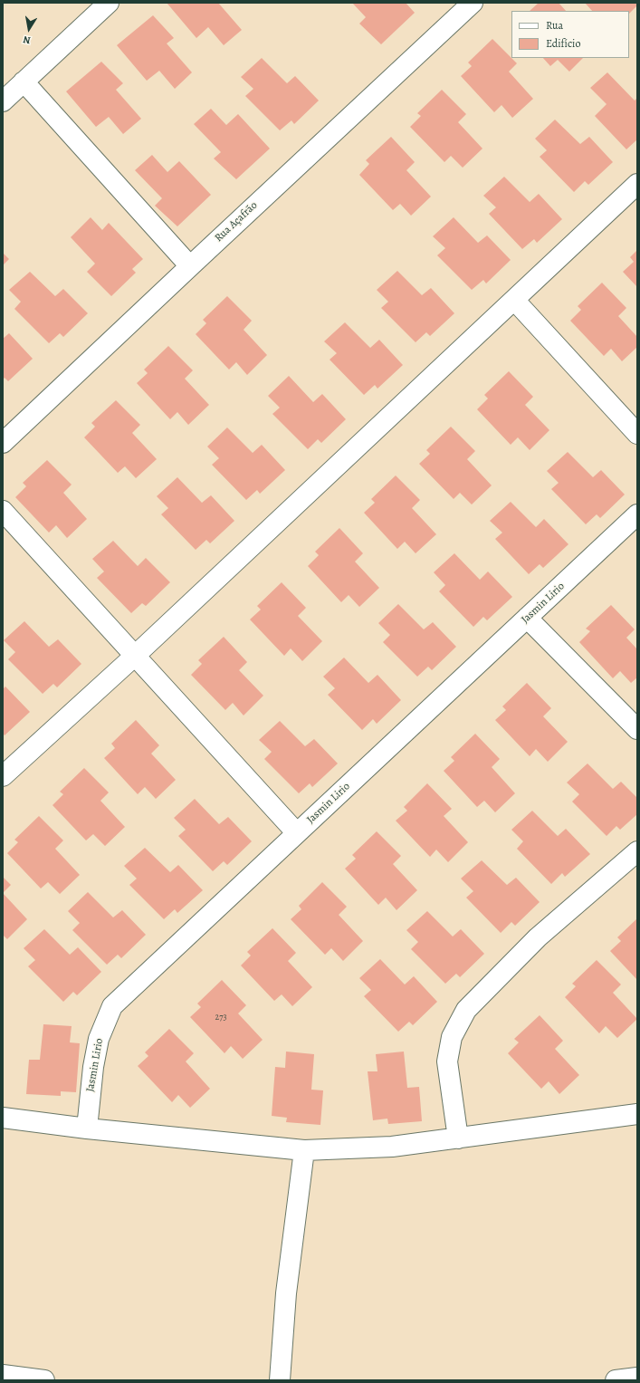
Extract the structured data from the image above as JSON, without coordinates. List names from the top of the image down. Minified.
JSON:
{"streets":{"street":["Rua Açafrão","Jasmin Lirio"]},"house_numbers":["273"],"legend":["Rua","Edifício"],"north":"bottom"}
